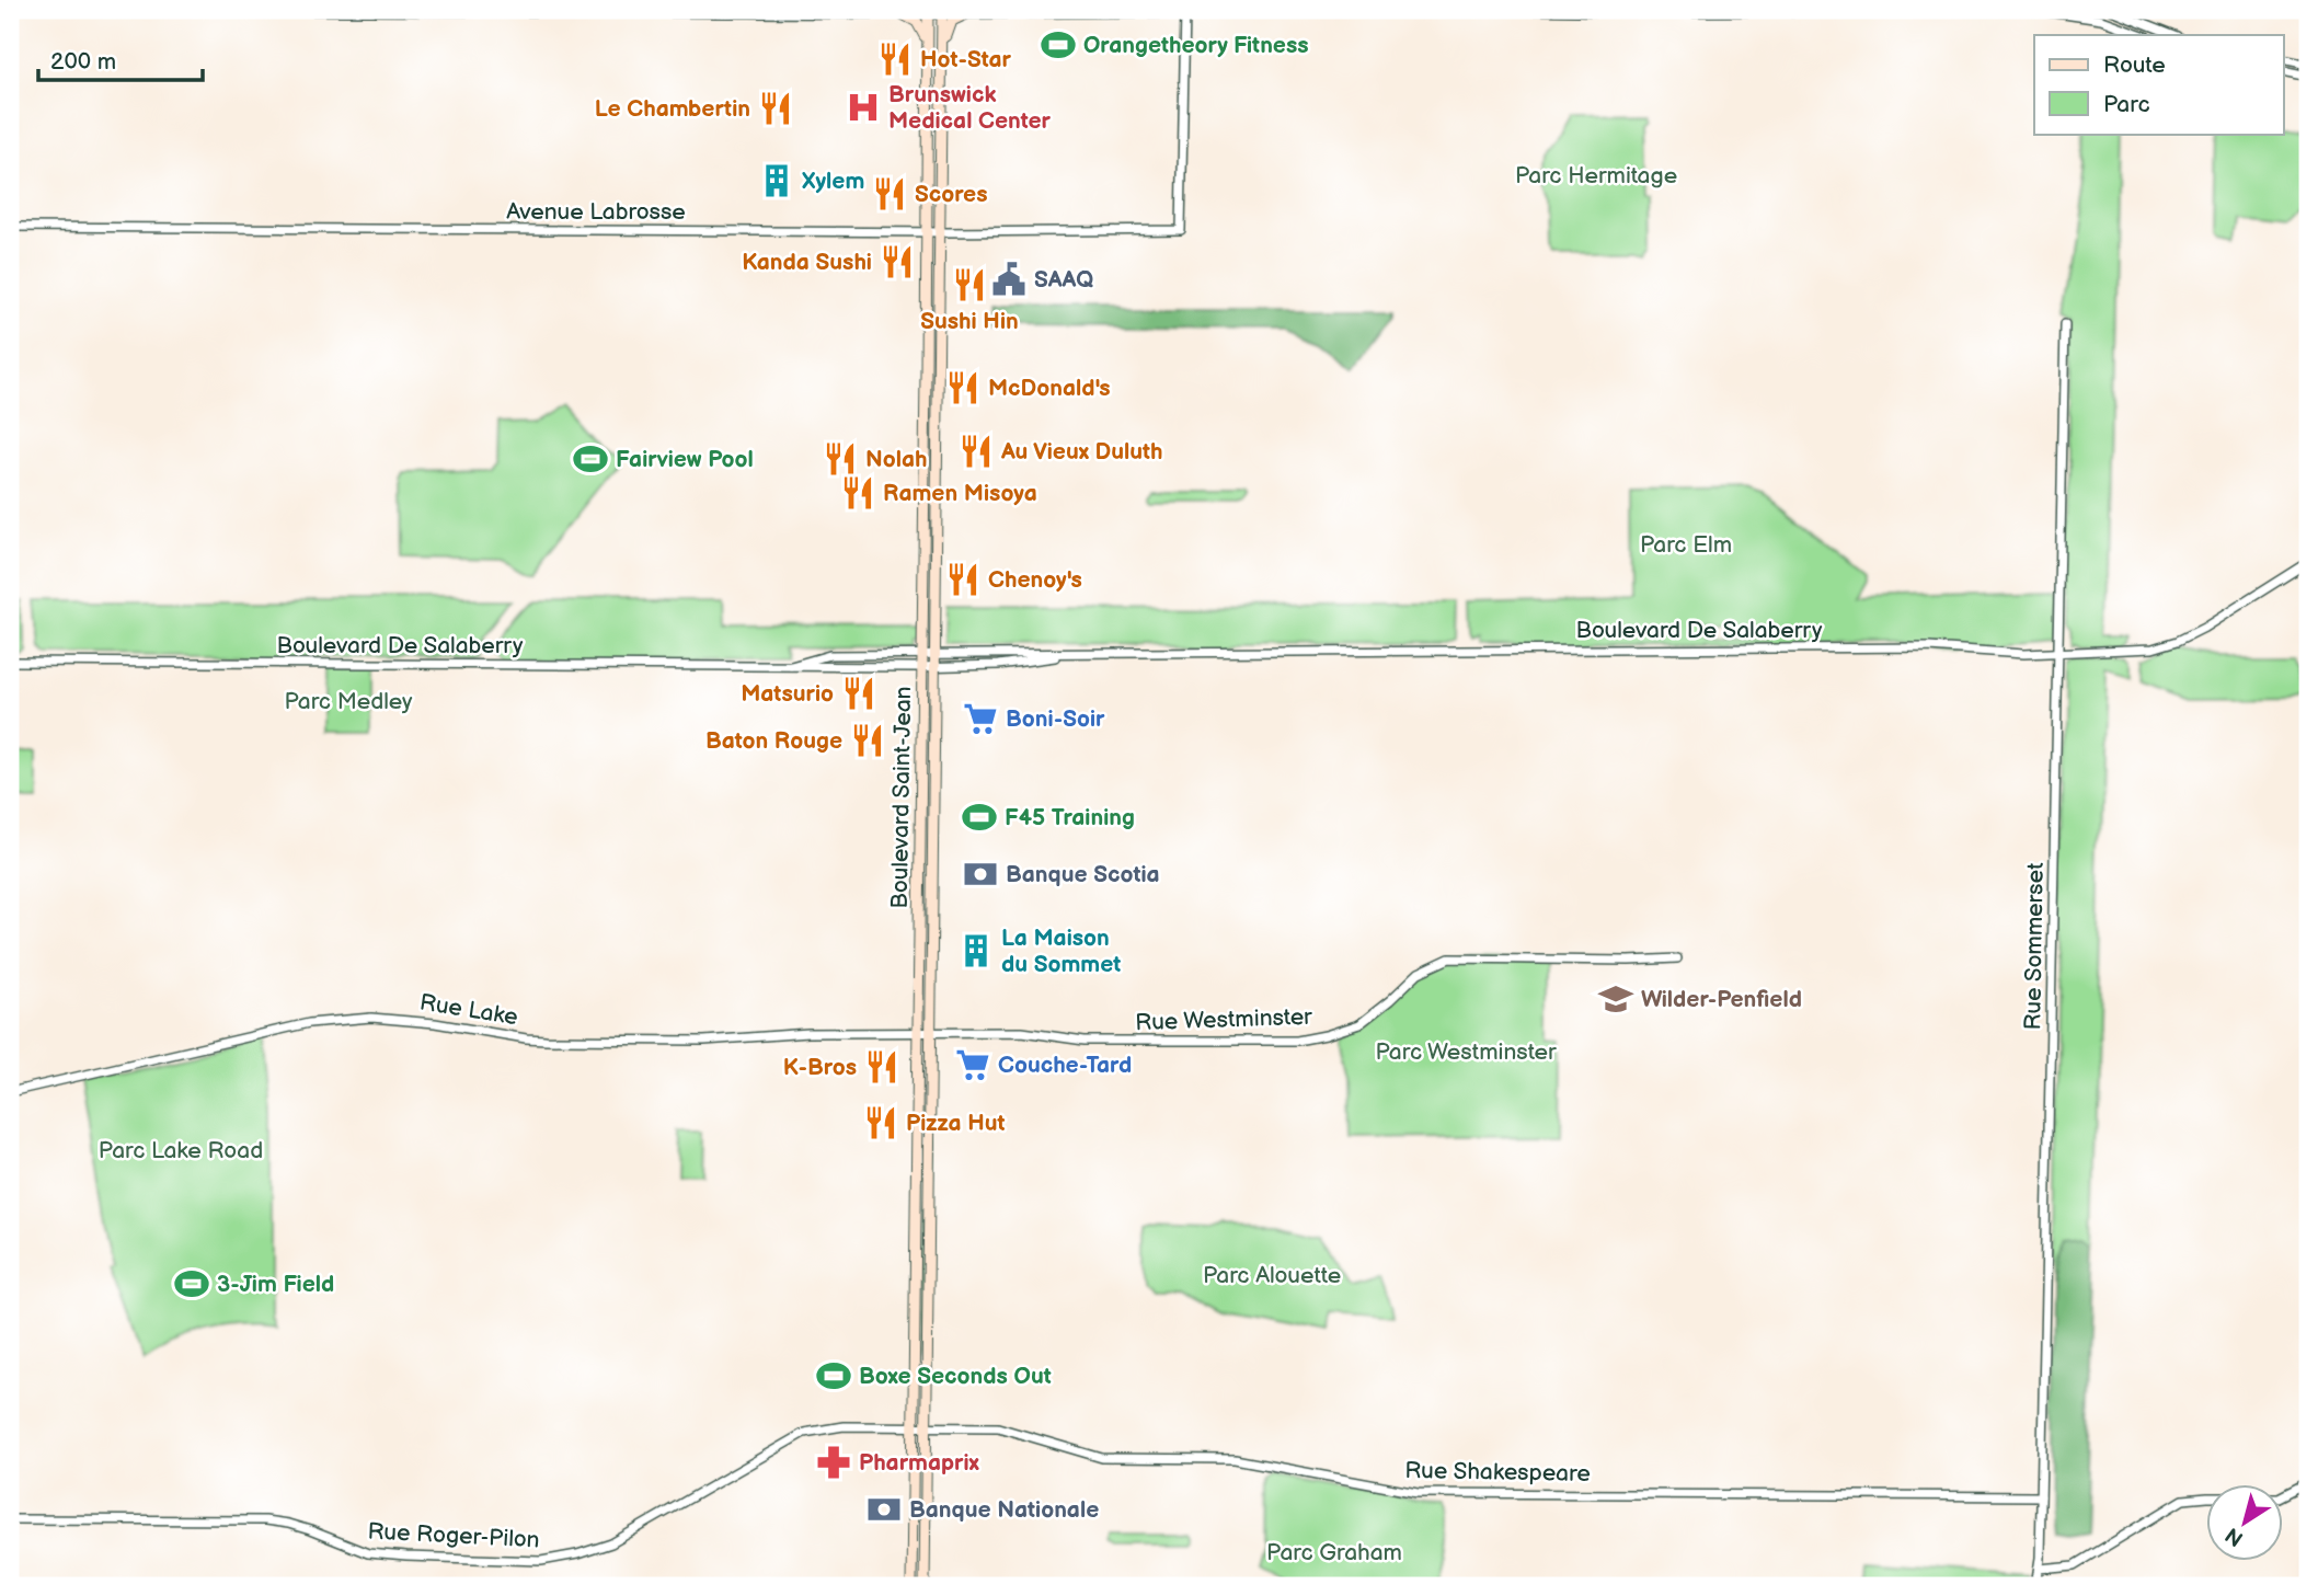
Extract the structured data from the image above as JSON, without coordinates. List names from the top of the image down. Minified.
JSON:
{"streets":{"main road":["Boulevard Saint-Jean"],"street":["Avenue Labrosse","Boulevard De Salaberry","Rue Sommerset","Rue Lake","Rue Westminster","Rue Shakespeare","Rue Roger-Pilon"]},"crossings":[["Avenue Labrosse","Boulevard Saint-Jean"],["Boulevard De Salaberry","Boulevard Saint-Jean"],["Boulevard De Salaberry","Rue Sommerset"],["Boulevard Saint-Jean","Rue Lake"],["Boulevard Saint-Jean","Rue Westminster"],["Boulevard Saint-Jean","Rue Shakespeare"],["Boulevard Saint-Jean","Rue Roger-Pilon"],["Rue Sommerset","Rue Shakespeare"],["Rue Lake","Rue Westminster"],["Rue Shakespeare","Rue Roger-Pilon"]],"parks":["Parc Hermitage","Parc Elm","Parc Medley","Parc Westminster","Parc Lake Road","Parc Alouette","Parc Graham"],"places":{"sports":["Orangetheory Fitness","Fairview Pool","F45 Training","3-Jim Field","Boxe Seconds Out"],"restaurant":["Hot-Star","Le Chambertin","Scores","Kanda Sushi","Sushi Hin","McDonald's","Au Vieux Duluth","Nolah","Ramen Misoya","Chenoy's","Matsurio","Baton Rouge","K-Bros","Pizza Hut"],"hospital":["Brunswick Medical Center"],"building":["Xylem","La Maison du Sommet"],"public building":["SAAQ"],"supermarket":["Boni-Soir","Couche-Tard"],"bank":["Banque Scotia","Banque Nationale"],"school or university":["Wilder-Penfield"],"pharmacy":["Pharmaprix"]},"legend":["Route","Parc"],"scale_bar":"200 m","north":"bottom left"}
